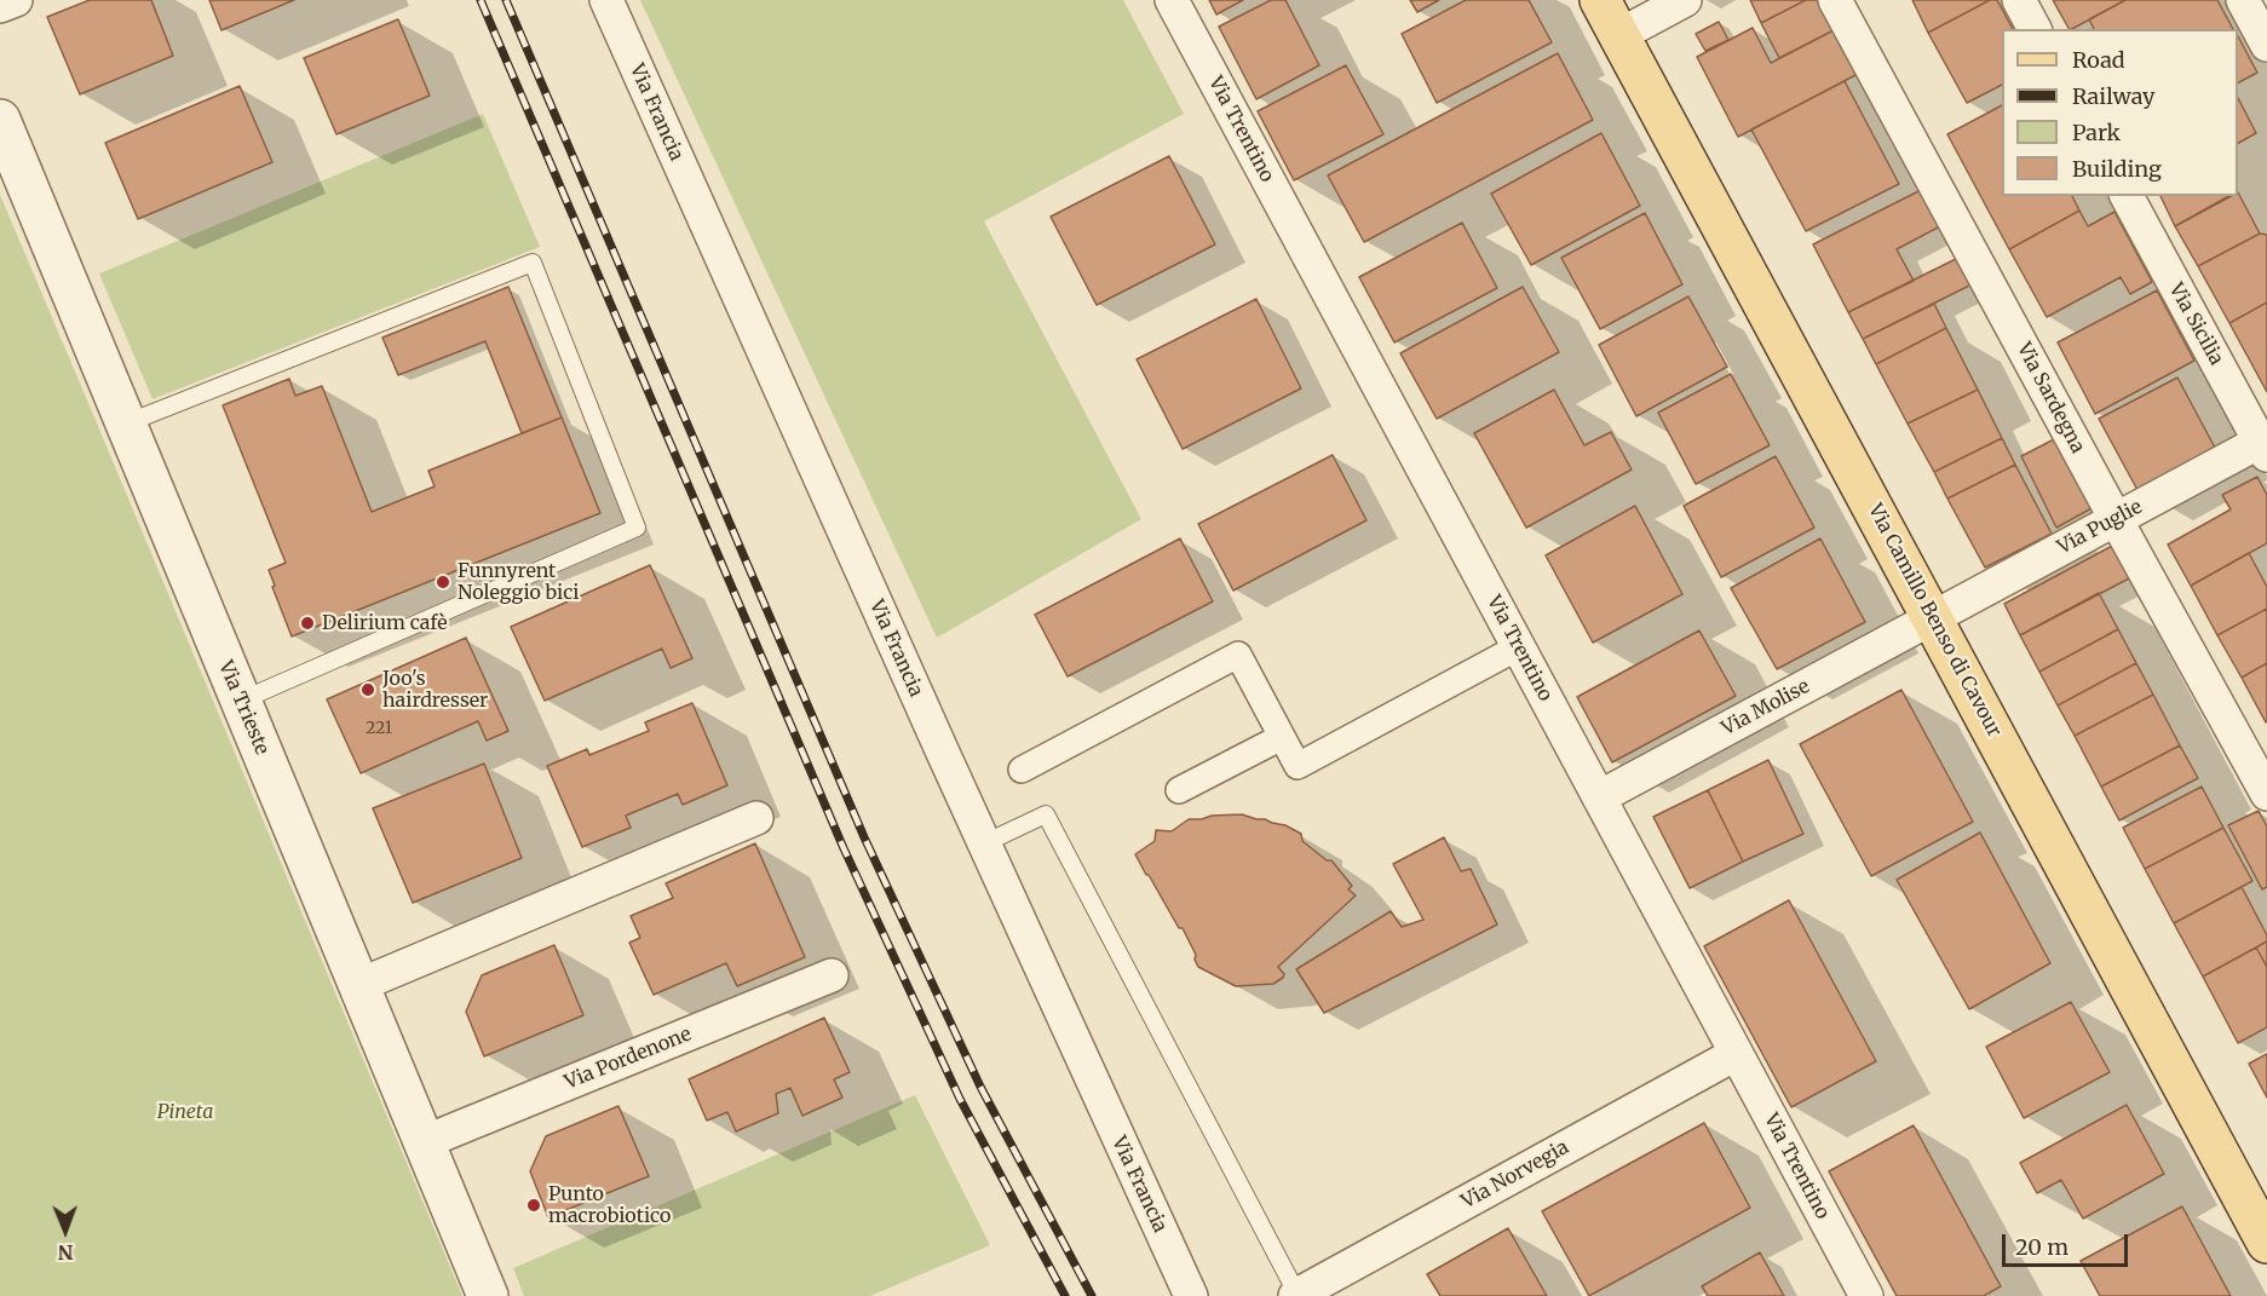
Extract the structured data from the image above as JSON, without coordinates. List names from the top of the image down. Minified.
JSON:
{"streets":{"main road":["Via Camillo Benso di Cavour"],"street":["Via Francia","Via Trentino","Via Sicilia","Via Sardegna","Via Puglie","Via Trieste","Via Molise","Via Pordenone","Via Norvegia"]},"crossings":[["Via Trentino","Via Molise"],["Via Trentino","Via Norvegia"],["Via Sicilia","Via Puglie"],["Via Sardegna","Via Puglie"],["Via Puglie","Via Camillo Benso di Cavour"],["Via Puglie","Via Molise"],["Via Camillo Benso di Cavour","Via Molise"],["Via Trieste","Via Pordenone"]],"parks":["Pineta"],"places":["Funnyrent Noleggio bici","Delirium cafè","Joo's hairdresser","Punto macrobiotico"],"house_numbers":["221"],"legend":["Road","Railway","Park","Building"],"scale_bar":"20 m","north":"bottom"}
